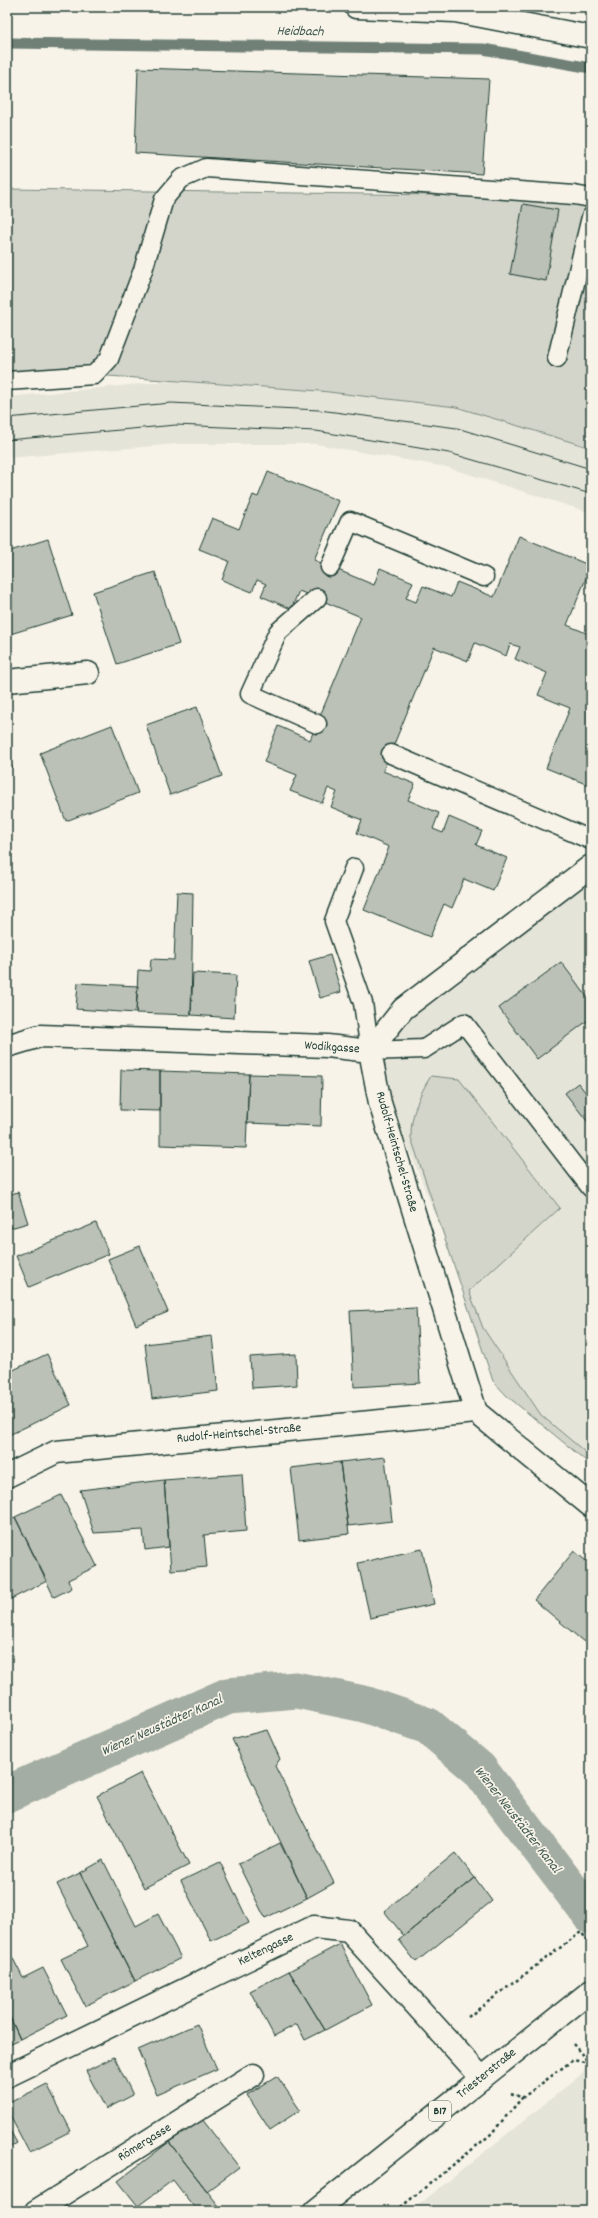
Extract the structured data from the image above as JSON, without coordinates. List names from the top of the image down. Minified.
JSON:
{"streets":{"street":["Wodikgasse","Rudolf-Heintschel-Straße","Keltengasse","Triesterstraße","B17","Römergasse"]},"crossings":[["Wodikgasse","Rudolf-Heintschel-Straße"],["Keltengasse","Triesterstraße"]],"water":["Heidbach","Wiener Neustädter Kanal"]}
